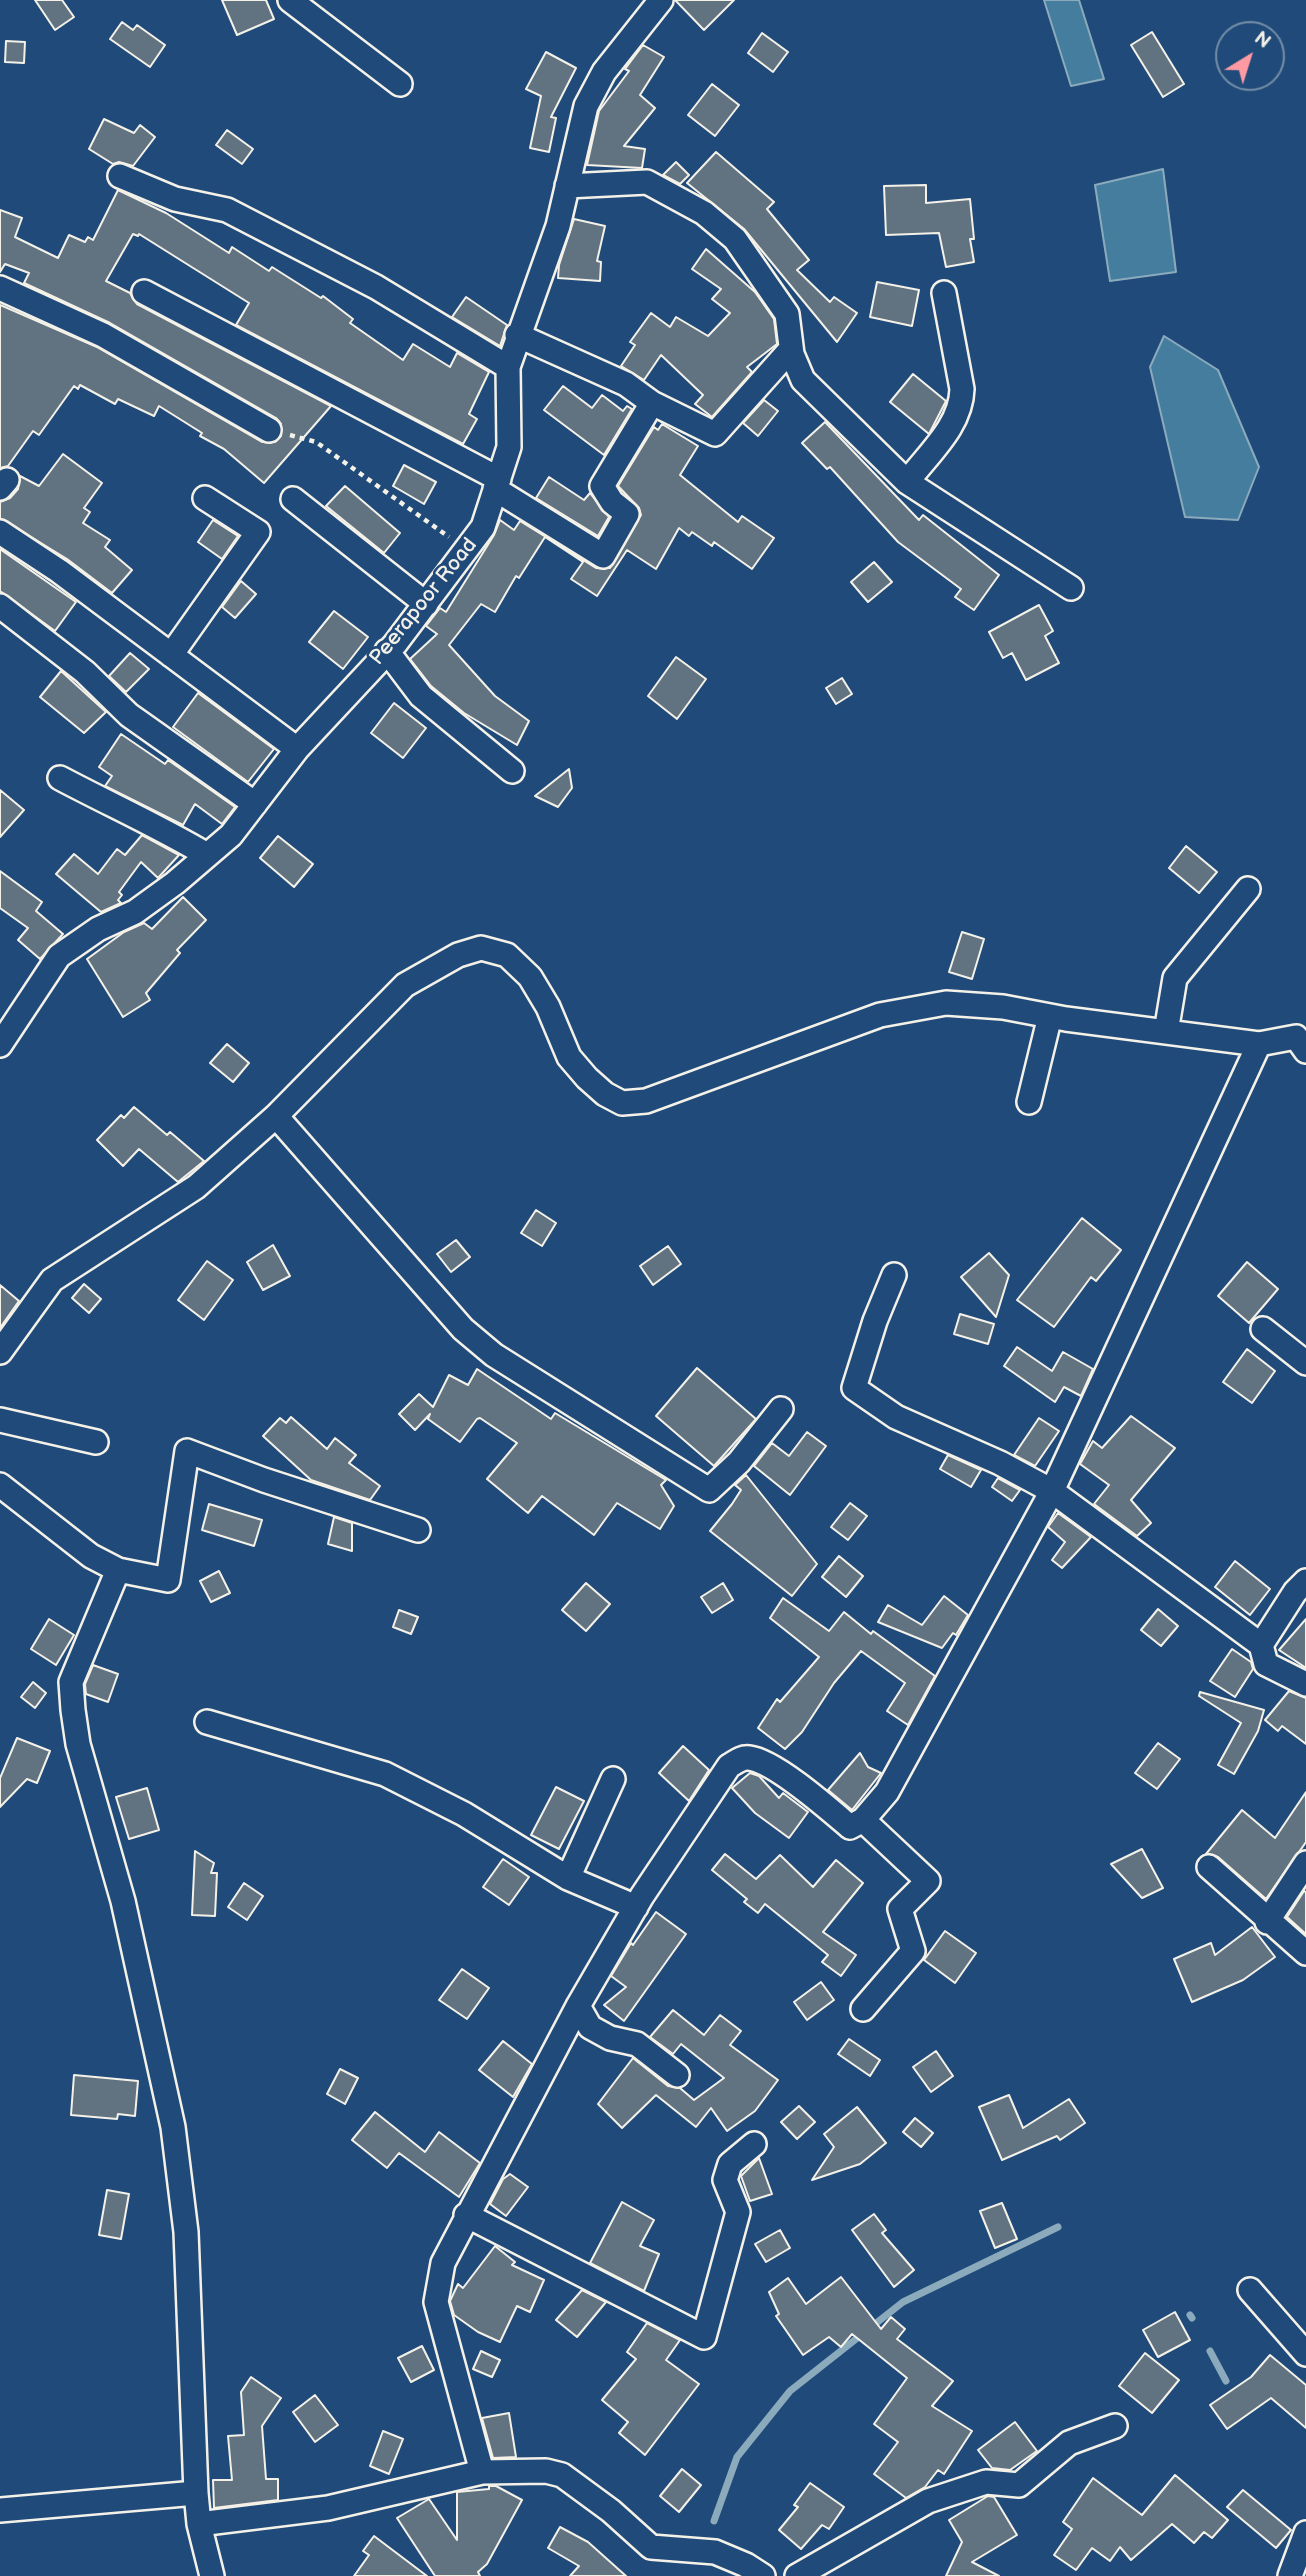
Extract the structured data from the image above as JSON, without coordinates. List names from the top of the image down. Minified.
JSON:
{"streets":{"street":["Peerapoor Road"]},"north":"top right"}
